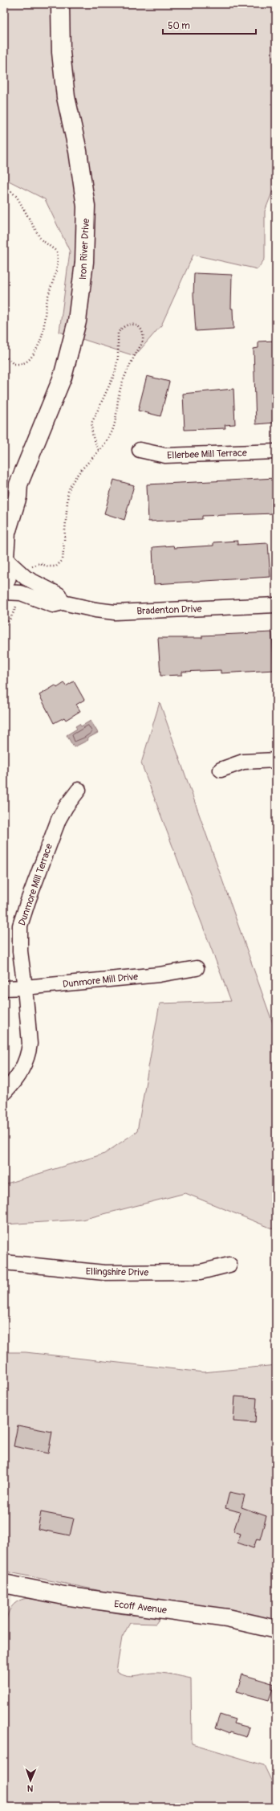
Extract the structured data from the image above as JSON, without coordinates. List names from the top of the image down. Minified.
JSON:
{"streets":{"street":["Iron River Drive","Ellerbee Mill Terrace","Bradenton Drive","Dunmore Mill Terrace","Dunmore Mill Drive","Ellingshire Drive","Ecoff Avenue"]},"crossings":[["Dunmore Mill Terrace","Dunmore Mill Drive"]],"scale_bar":"50 m","north":"bottom"}
